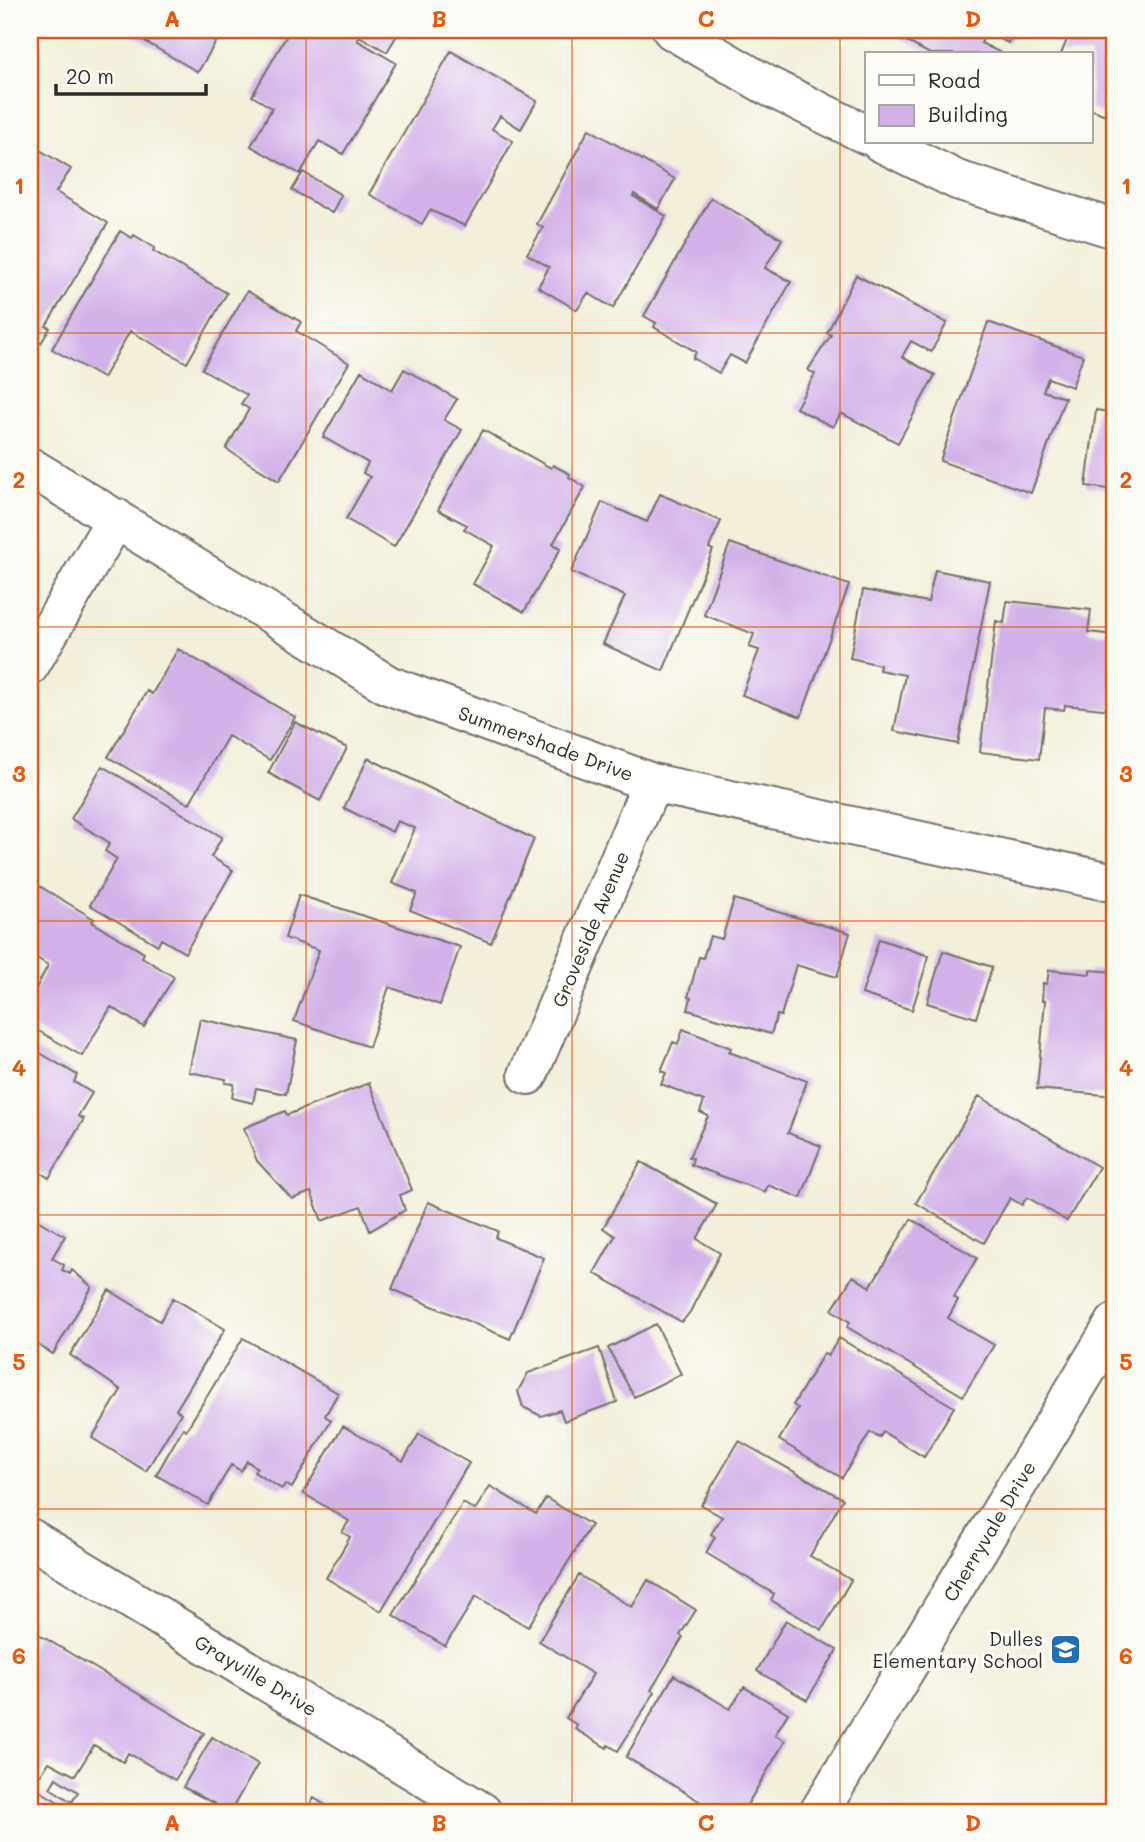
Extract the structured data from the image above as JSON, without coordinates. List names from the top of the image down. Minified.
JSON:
{"streets":{"street":["Summershade Drive","Groveside Avenue","Cherryvale Drive","Grayville Drive"]},"crossings":[["Summershade Drive","Groveside Avenue"]],"places":{"school or university":["Dulles Elementary School"]},"legend":["Road","Building"],"scale_bar":"20 m","grid":{"columns":["A","B","C","D"],"rows":["1","2","3","4","5","6"]}}
